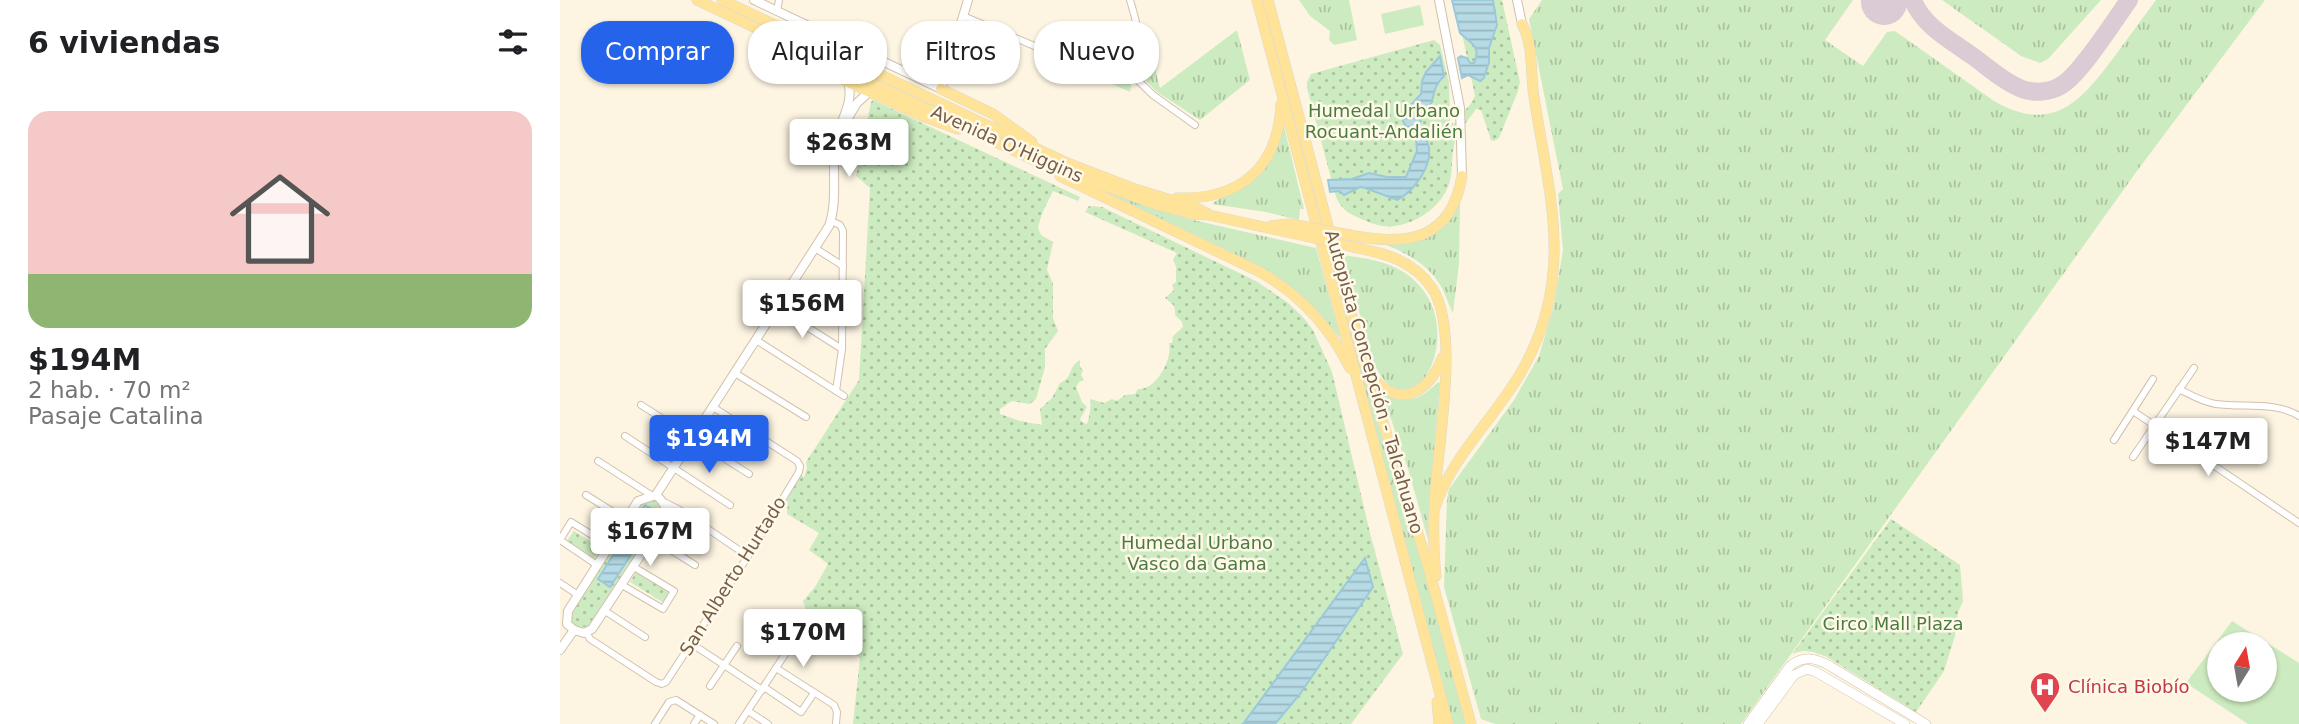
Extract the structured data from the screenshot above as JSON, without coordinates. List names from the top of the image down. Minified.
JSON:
{"streets":{"main road":["Avenida O'Higgins","Autopista Concepción - Talcahuano"],"street":["San Alberto Hurtado"]},"parks":["Humedal Urbano Rocuant-Andalién","Humedal Urbano Vasco da Gama","Circo Mall Plaza"],"places":{"hospital":["Clínica Biobío"]},"north":"top","page":{"heading":"6 viviendas","chip":["Comprar","Alquilar","Filtros","Nuevo"],"list":[{"name":"$194M","note":"2 hab. · 70 m² · Pasaje Catalina"}],"price":["$263M","$156M","$194M","$147M","$167M","$170M"]}}
